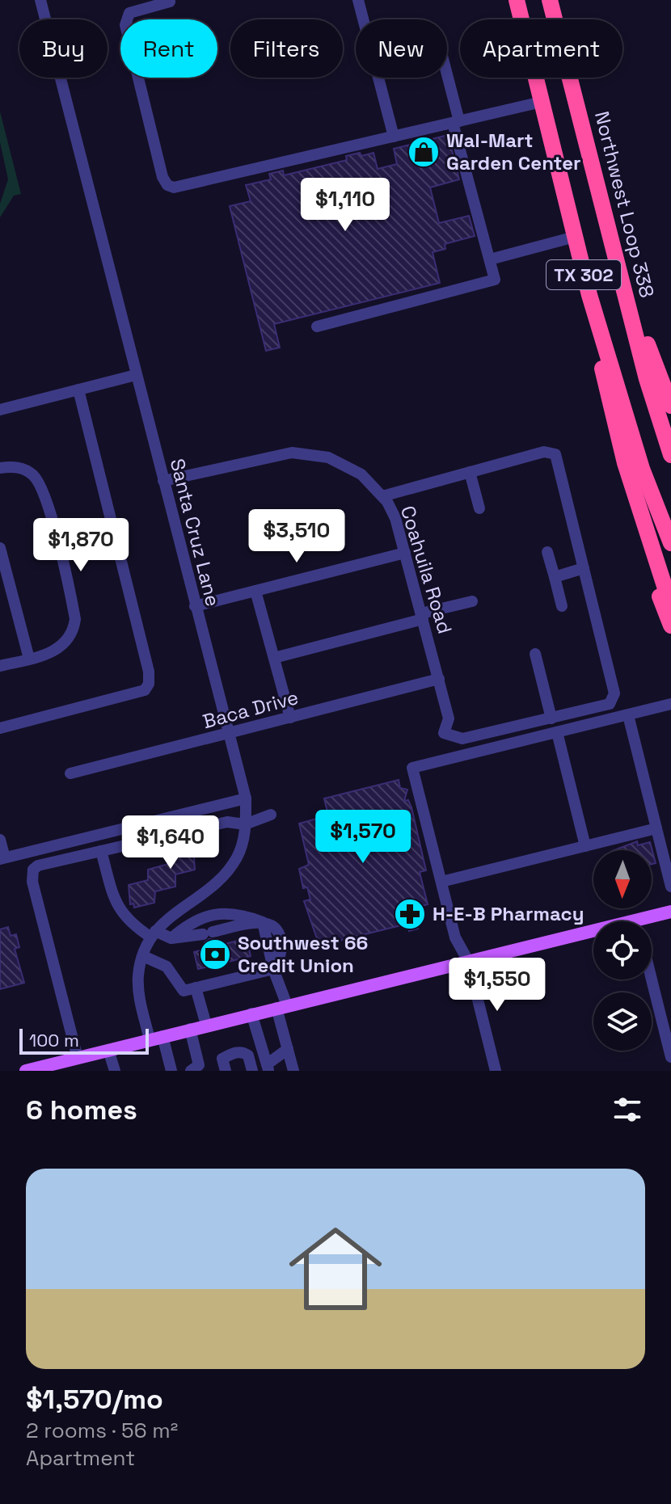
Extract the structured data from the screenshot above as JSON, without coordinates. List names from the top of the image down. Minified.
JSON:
{"streets":{"highway":["Northwest Loop 338","TX 302"],"street":["Santa Cruz Lane","Coahuila Road","Baca Drive"]},"crossings":[["Santa Cruz Lane","Coahuila Road"],["Santa Cruz Lane","Baca Drive"],["Coahuila Road","Baca Drive"]],"places":{"shop":["Wal-Mart Garden Center"],"pharmacy":["H-E-B Pharmacy"],"bank":["Southwest 66 Credit Union"]},"scale_bar":"100 m","north":"bottom","page":{"chip":["Buy","Rent","Filters","New","Apartment"],"price":["$1,110","$3,510","$1,870","$1,570","$1,640","$1,550"],"scale":"100 m","heading":"6 homes","list":[{"name":"$1,570/mo","note":"2 rooms · 56 m² · Apartment"}]}}
